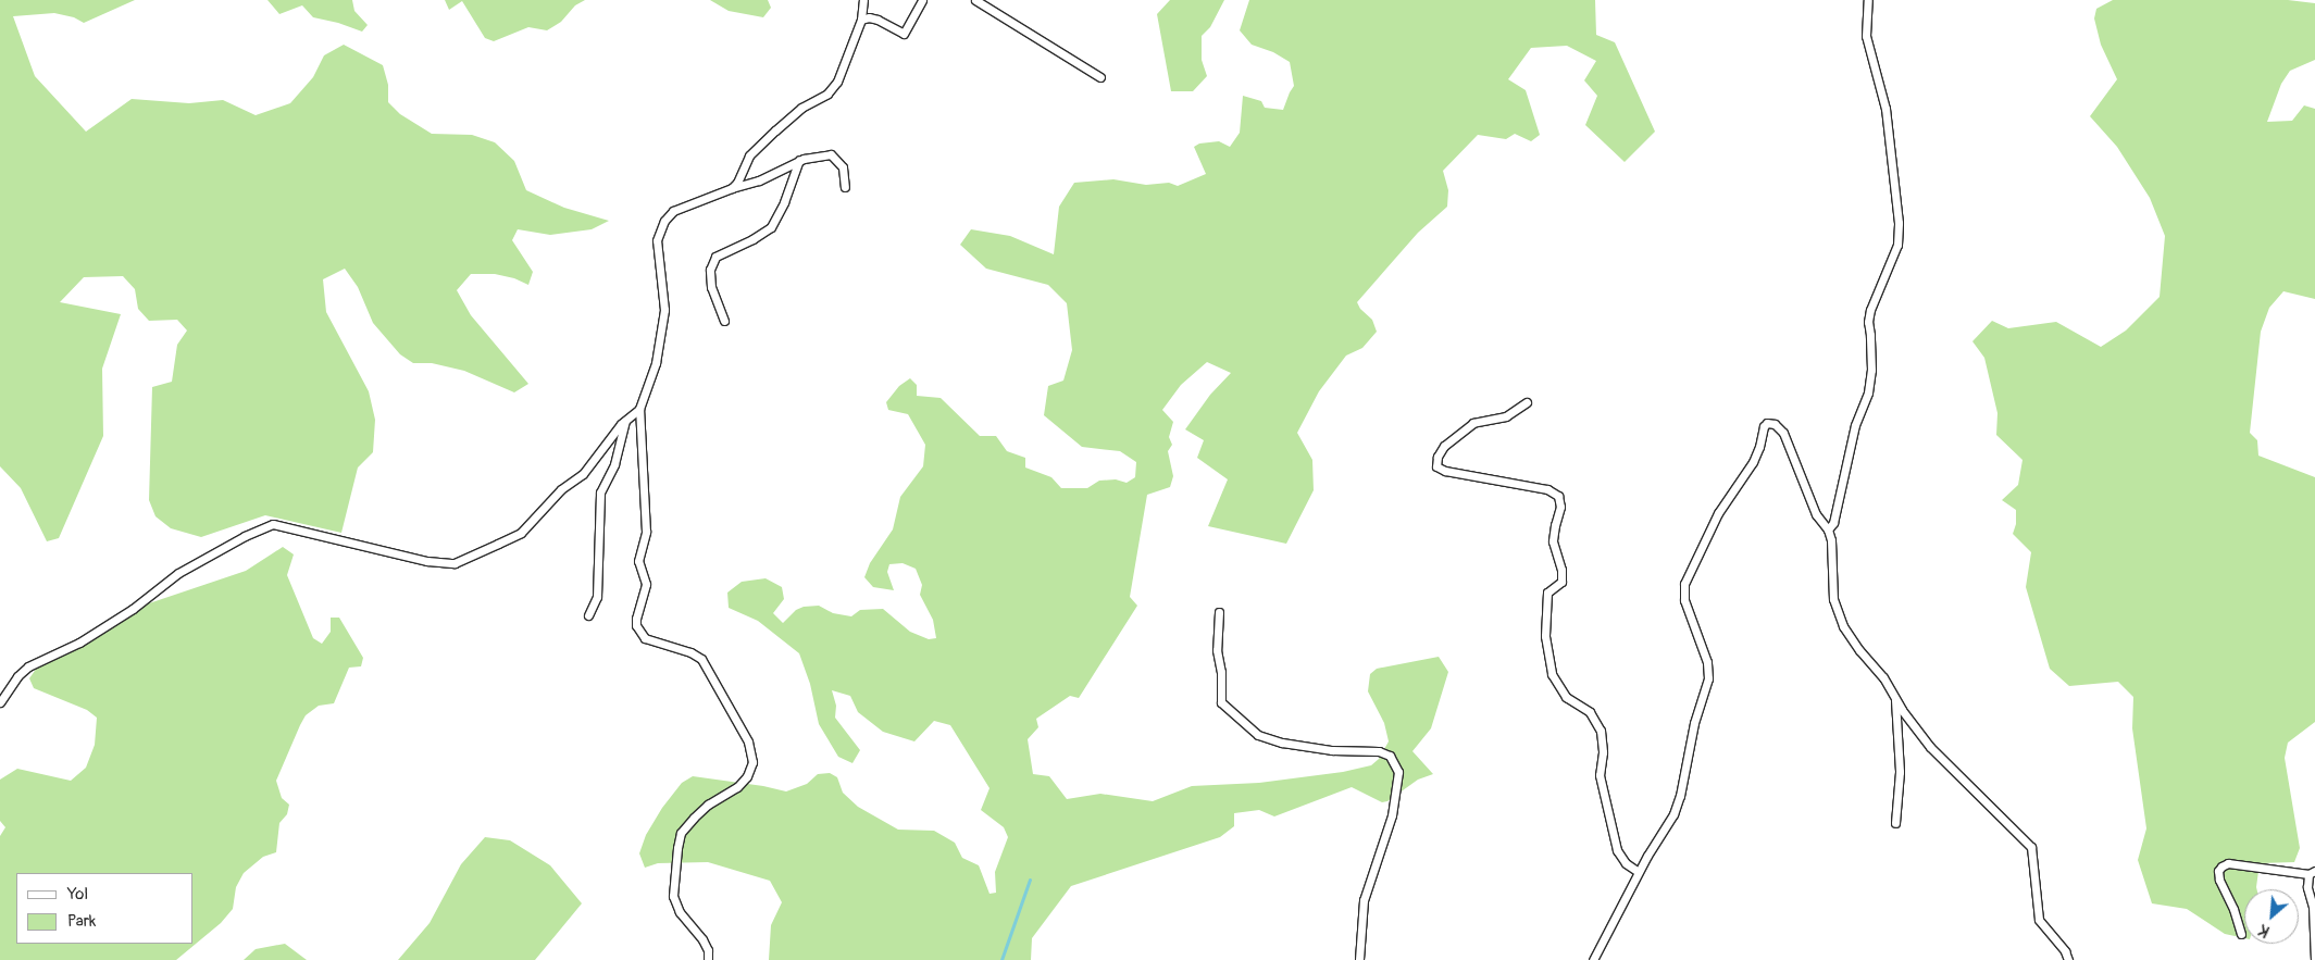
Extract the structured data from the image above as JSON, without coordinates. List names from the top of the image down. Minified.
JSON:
{"legend":["Yol","Park"],"north":"bottom left"}
